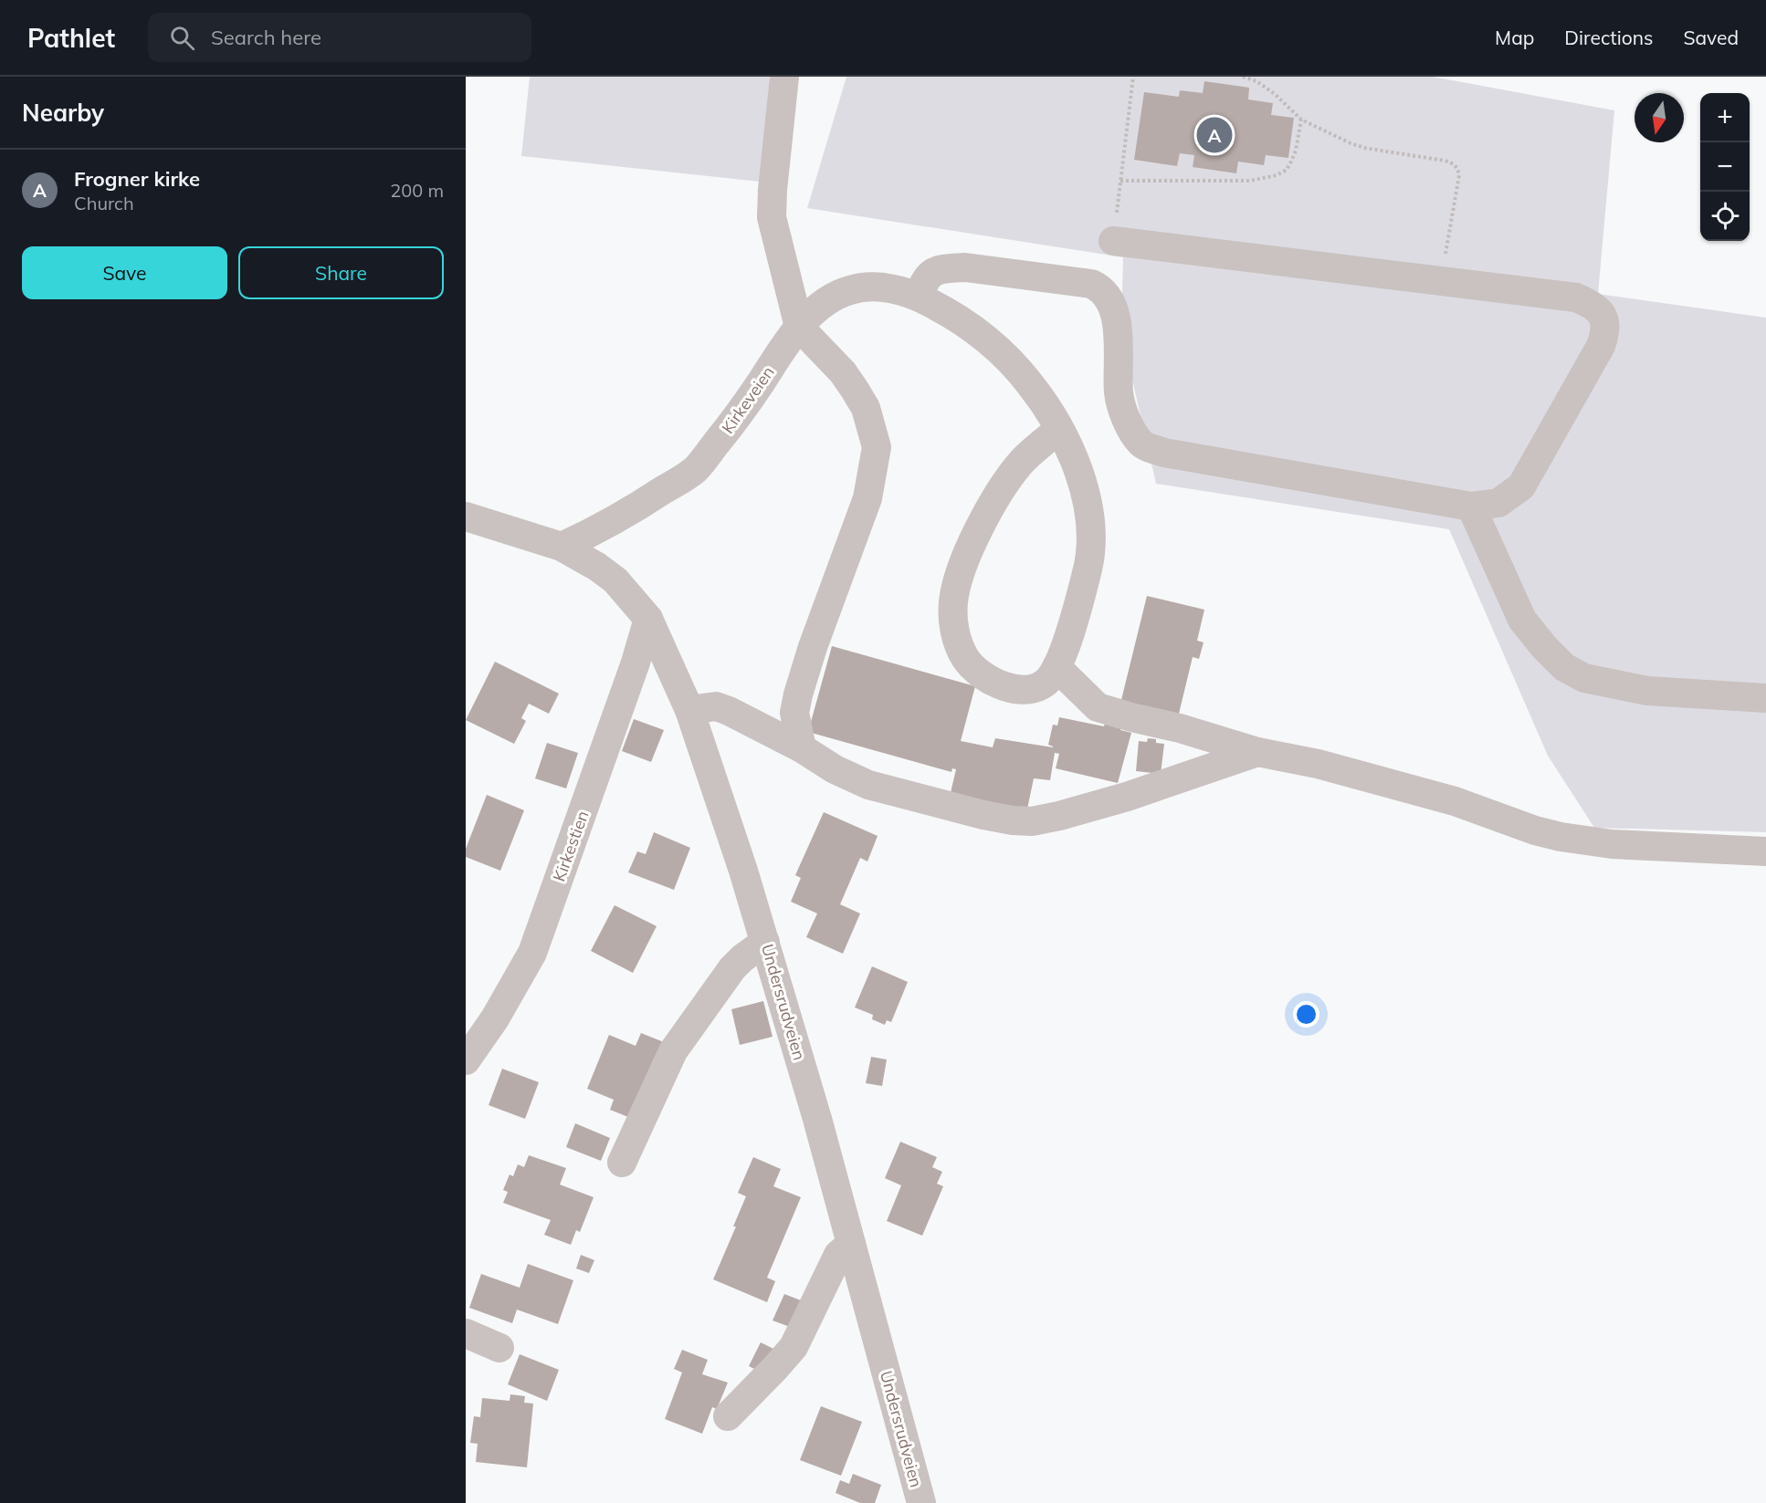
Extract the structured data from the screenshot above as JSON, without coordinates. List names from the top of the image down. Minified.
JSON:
{"streets":{"street":["Kirkeveien","Kirkestien","Undersrudveien"]},"crossings":[["Kirkeveien","Undersrudveien"],["Kirkestien","Undersrudveien"]],"north":"bottom","page":{"header":"Pathlet","search":"Search here","nav":["Map","Directions","Saved"],"heading":"Nearby","map_buttons":["+","−"],"pins":"A","list":[{"mark":"A","name":"Frogner kirke","note":"Church","value":"200 m"}],"buttons":["Save","Share"]}}
